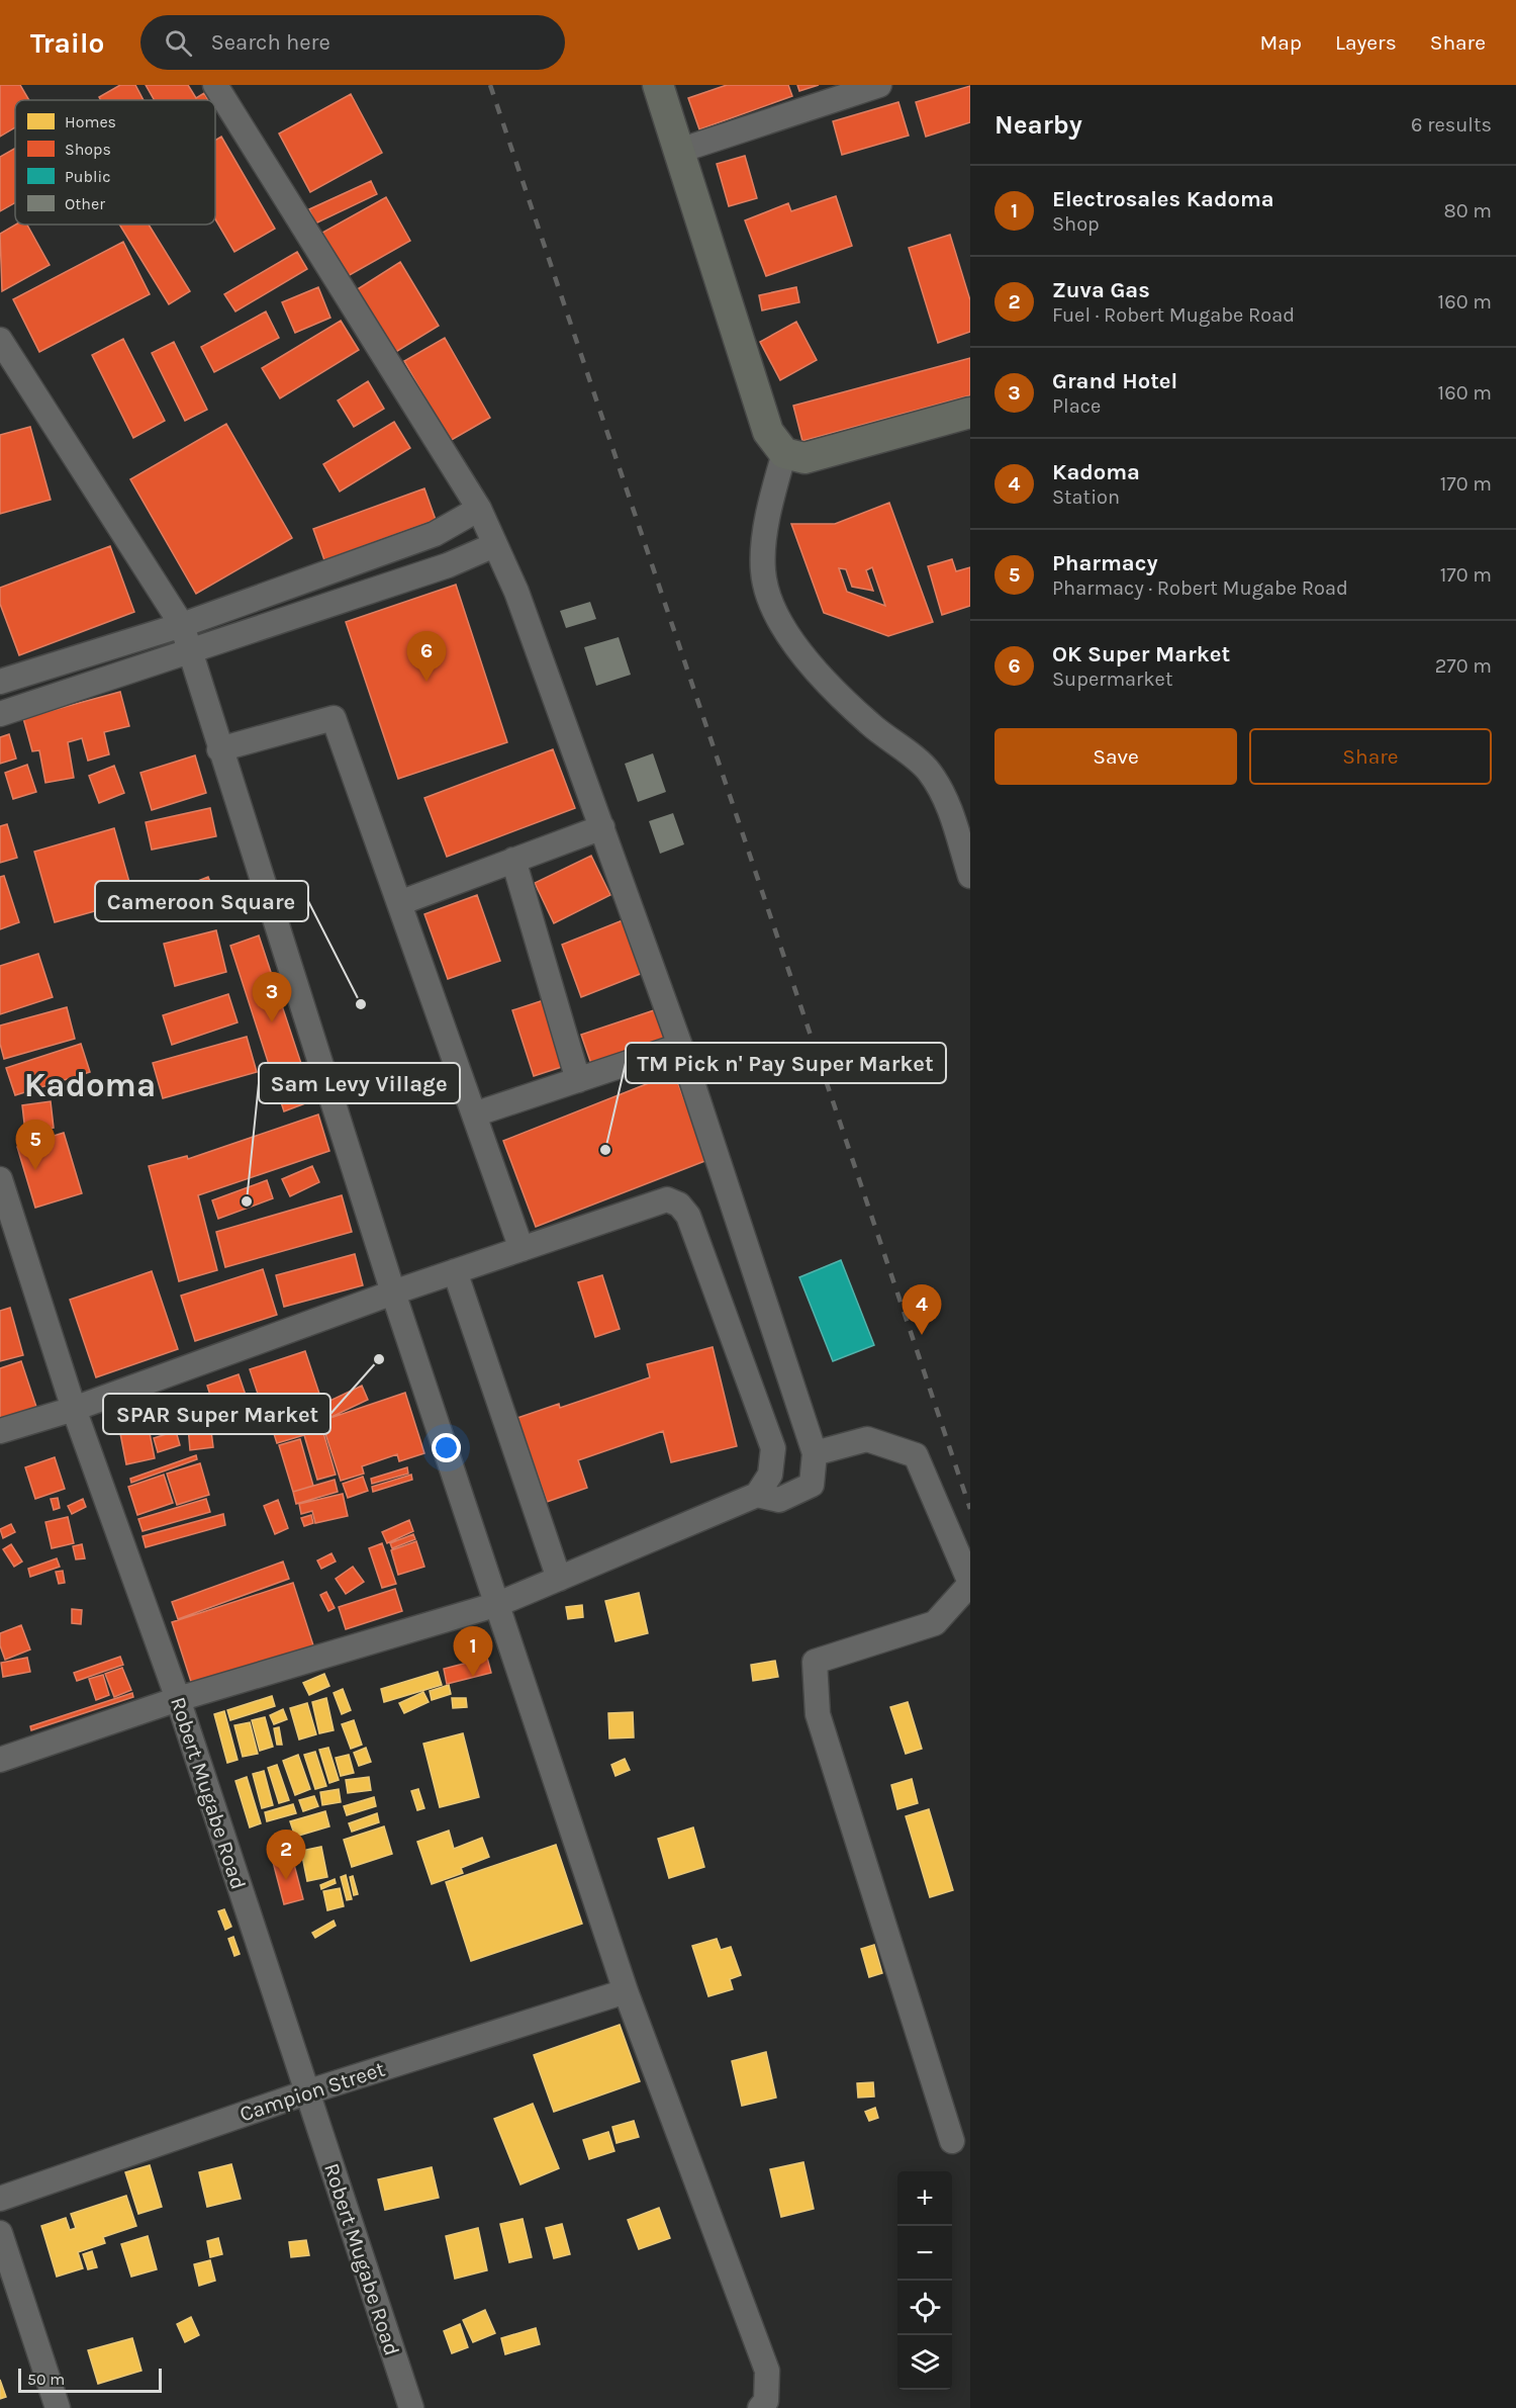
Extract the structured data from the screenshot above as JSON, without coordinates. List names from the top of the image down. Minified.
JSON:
{"streets":{"street":["Robert Mugabe Road","Campion Street"]},"crossings":[["Robert Mugabe Road","Campion Street"]],"districts":["Kadoma"],"places":["Cameroon Square","TM Pick n' Pay Super Market","Sam Levy Village","SPAR Super Market"],"legend":["Homes","Shops","Public","Other"],"scale_bar":"50 m","page":{"header":"Trailo","search":"Search here","nav":["Map","Layers","Share"],"heading":["Nearby","6 results"],"list":[{"mark":"1","name":"Electrosales Kadoma","note":"Shop","value":"80 m"},{"mark":"2","name":"Zuva Gas","note":"Fuel · Robert Mugabe Road","value":"160 m"},{"mark":"3","name":"Grand Hotel","note":"Place","value":"160 m"},{"mark":"4","name":"Kadoma","note":"Station","value":"170 m"},{"mark":"5","name":"Pharmacy","note":"Pharmacy · Robert Mugabe Road","value":"170 m"},{"mark":"6","name":"OK Super Market","note":"Supermarket","value":"270 m"}],"pins":["6","3","5","4","1","2"],"buttons":["Save","Share"],"map_buttons":["+","−"],"scale":"50 m"}}
